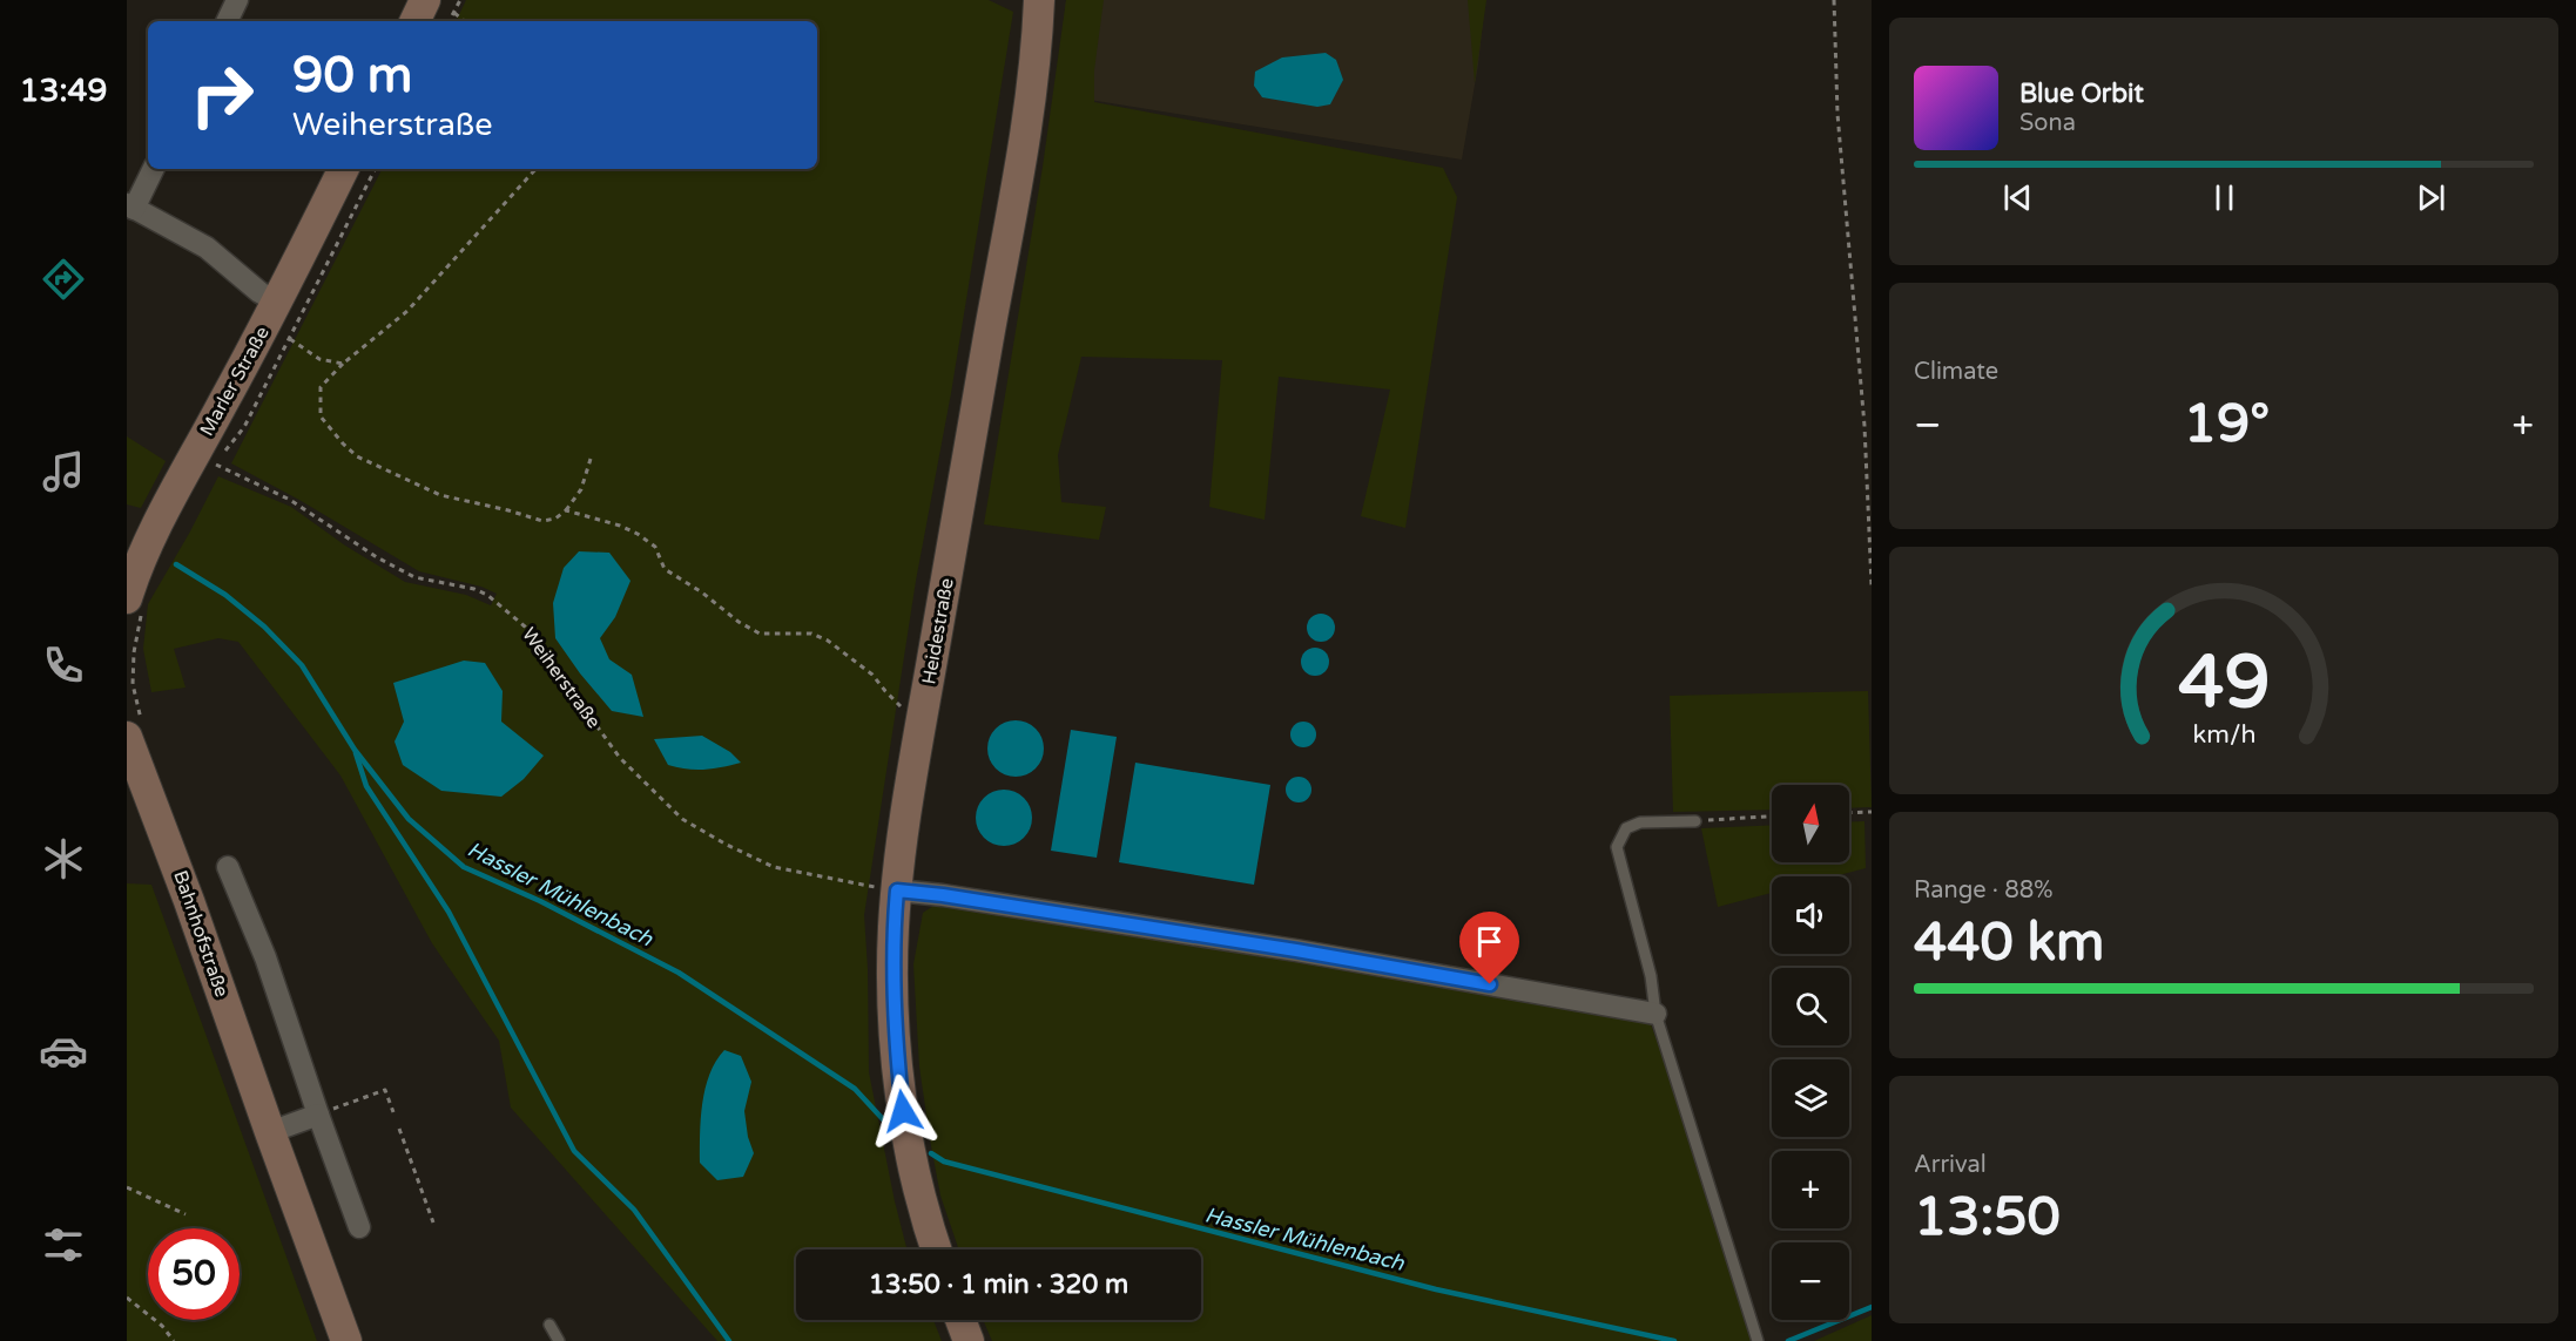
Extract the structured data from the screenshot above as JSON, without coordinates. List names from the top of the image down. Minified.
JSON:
{"streets":{"main road":["Marler Straße","Heidestraße","Bahnhofstraße"],"path":["Weiherstraße"]},"crossings":[["Heidestraße","Weiherstraße"]],"water":["Hassler Mühlenbach"],"north":"top","page":{"tabs":"13:49","turn":["90 m","Weiherstraße"],"song":["Blue Orbit","Sona"],"tile":["Climate",["Range · 88%","440 km"],["Arrival","13:50"]],"heat":["−","19°","+"],"map_buttons":["+","−"],"limit":"50","trip":"13:50 · 1 min · 320 m","gauge":["49","km/h"]}}
